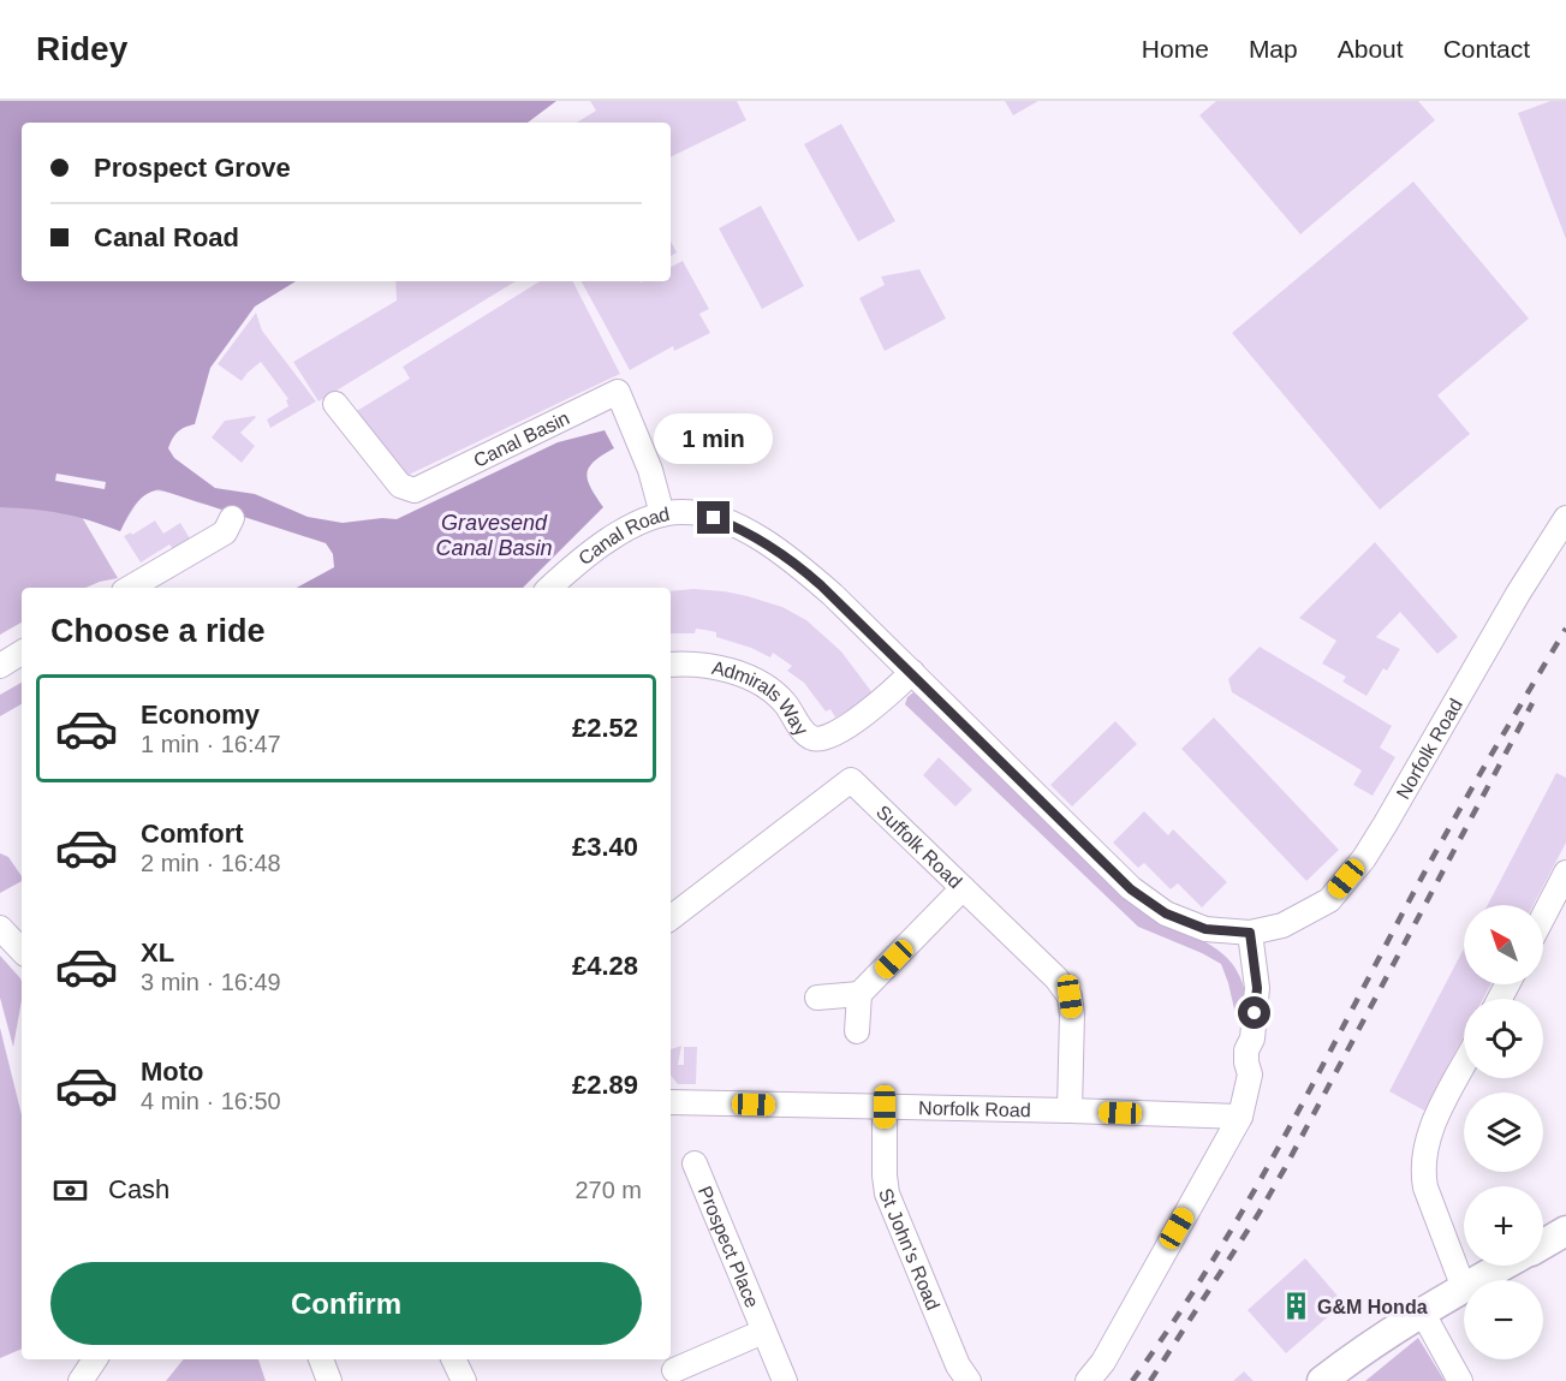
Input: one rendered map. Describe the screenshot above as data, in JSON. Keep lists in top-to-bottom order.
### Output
{
  "streets": {
    "street": [
      "Canal Basin",
      "Canal Road",
      "Admirals Way",
      "Norfolk Road",
      "Suffolk Road",
      "Prospect Place",
      "St John's Road"
    ]
  },
  "crossings": [
    ["Canal Basin", "Canal Road"],
    ["Canal Road", "Admirals Way"],
    ["Canal Road", "Norfolk Road"],
    ["Norfolk Road", "Suffolk Road"],
    ["Norfolk Road", "St John's Road"]
  ],
  "water": ["Gravesend Canal Basin"],
  "places": {
    "building": ["G&M Honda"]
  },
  "north": "top left",
  "page": {
    "header": "Ridey",
    "nav": [
      "Home",
      "Map",
      "About",
      "Contact"
    ],
    "banner": ["Prospect Grove", "Canal Road"],
    "bubble": "1 min",
    "heading": "Choose a ride",
    "list": [
      {
        "name": "Economy",
        "note": "1 min · 16:47",
        "value": "£2.52"
      },
      {
        "name": "Comfort",
        "note": "2 min · 16:48",
        "value": "£3.40"
      },
      {
        "name": "XL",
        "note": "3 min · 16:49",
        "value": "£4.28"
      },
      {
        "name": "Moto",
        "note": "4 min · 16:50",
        "value": "£2.89"
      }
    ],
    "map_buttons": ["+", "−"],
    "pay": ["Cash", "270 m"],
    "buttons": "Confirm"
  }
}
